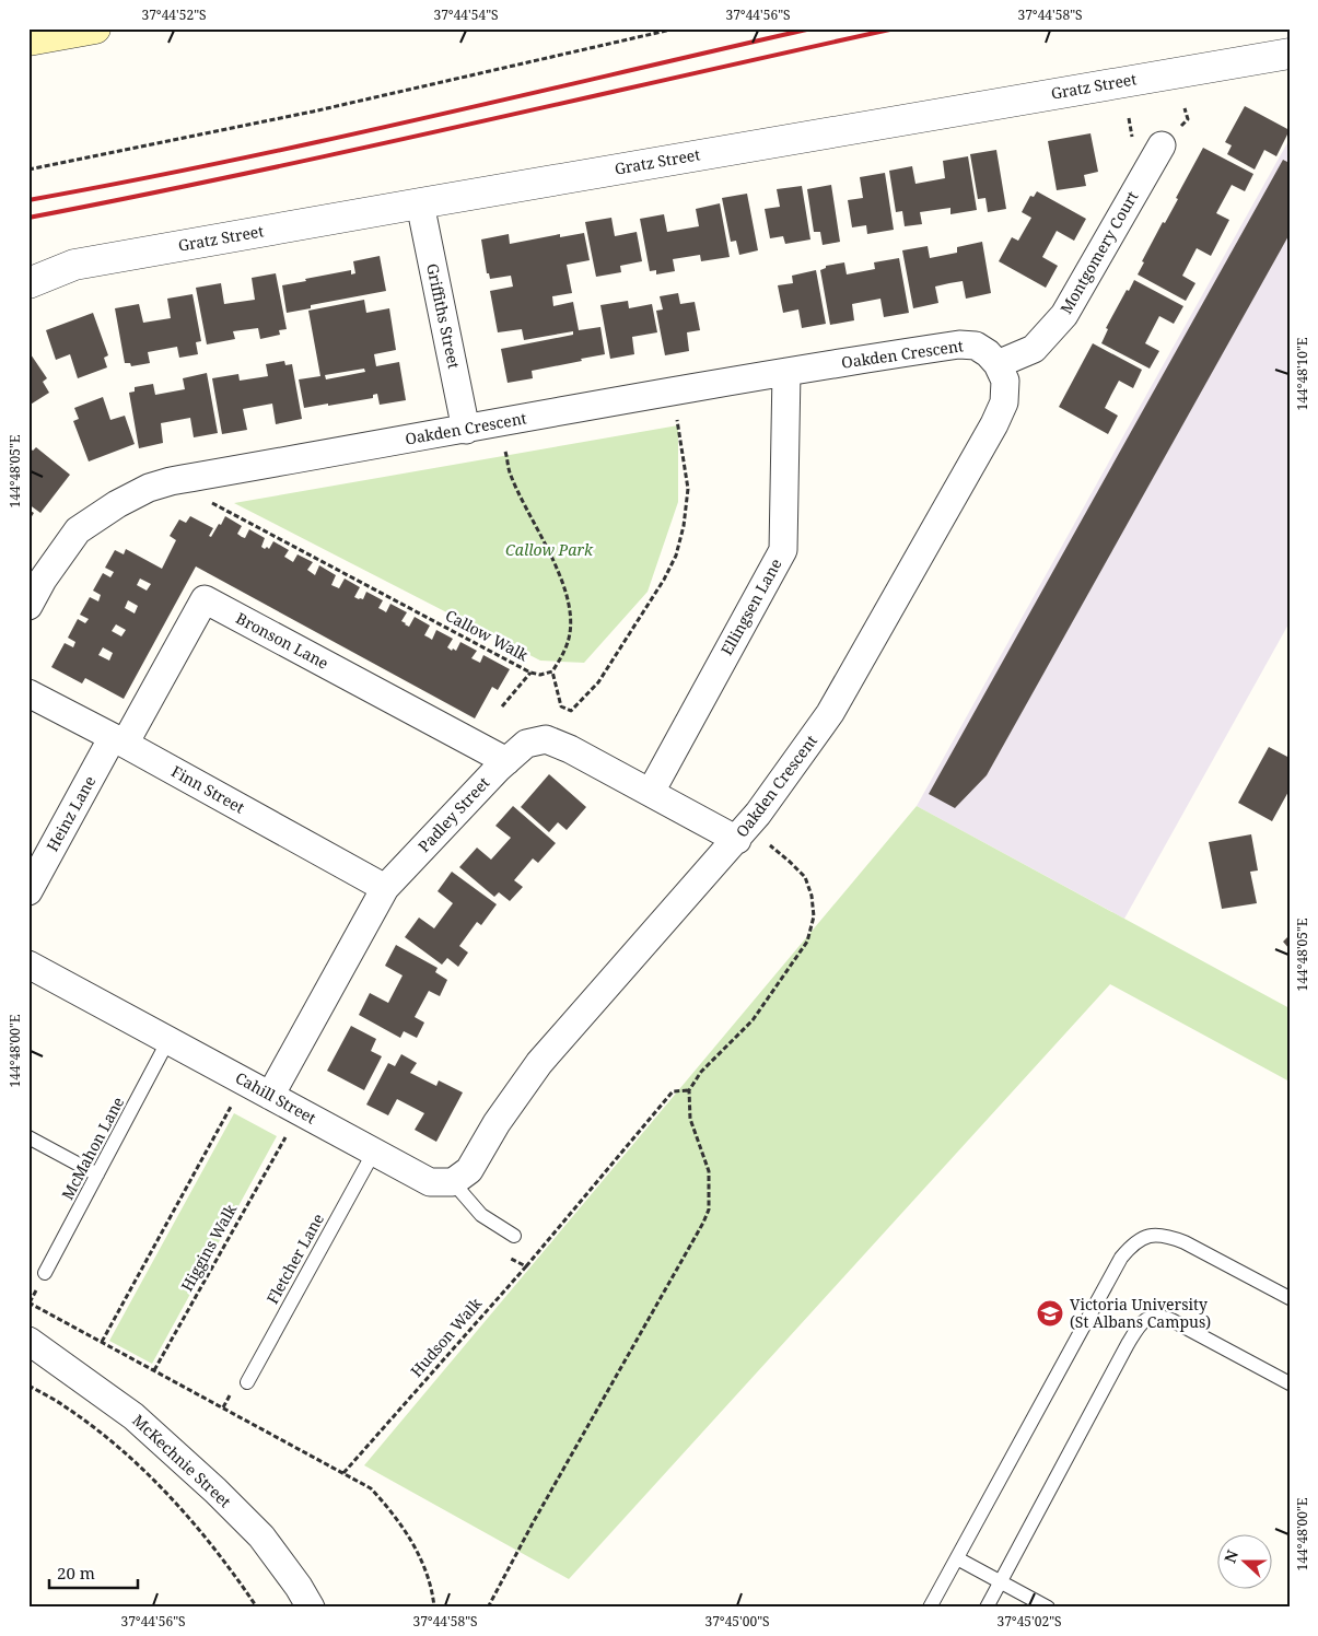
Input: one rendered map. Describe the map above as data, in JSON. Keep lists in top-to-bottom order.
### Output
{
  "streets": {
    "street": [
      "Gratz Street",
      "Montgomery Court",
      "Griffiths Street",
      "Oakden Crescent",
      "Ellingsen Lane",
      "Bronson Lane",
      "Finn Street",
      "Heinz Lane",
      "Padley Street",
      "Cahill Street",
      "McKechnie Street"
    ],
    "lane": ["McMahon Lane", "Fletcher Lane"],
    "path": ["Callow Walk", "Higgins Walk", "Hudson Walk"]
  },
  "crossings": [
    ["Gratz Street", "Griffiths Street"],
    ["Montgomery Court", "Oakden Crescent"],
    ["Griffiths Street", "Oakden Crescent"],
    ["Oakden Crescent", "Ellingsen Lane"],
    ["Oakden Crescent", "Callow Walk"],
    ["Oakden Crescent", "Padley Street"],
    ["Oakden Crescent", "Cahill Street"],
    ["Ellingsen Lane", "Padley Street"],
    ["Bronson Lane", "Finn Street"],
    ["Bronson Lane", "Heinz Lane"],
    ["Bronson Lane", "Padley Street"],
    ["Finn Street", "Heinz Lane"],
    ["Finn Street", "Padley Street"],
    ["Padley Street", "Cahill Street"],
    ["Cahill Street", "McMahon Lane"],
    ["Cahill Street", "Fletcher Lane"]
  ],
  "parks": ["Callow Park"],
  "places": {
    "school or university": ["Victoria University (St Albans Campus)"]
  },
  "scale_bar": "20 m",
  "north": "left",
  "coordinates": [
    "37°44'52\"S",
    "37°44'54\"S",
    "37°44'56\"S",
    "37°44'58\"S",
    "144°48'10\"E",
    "144°48'05\"E",
    "144°48'00\"E",
    "37°45'00\"S",
    "37°45'02\"S"
  ]
}
